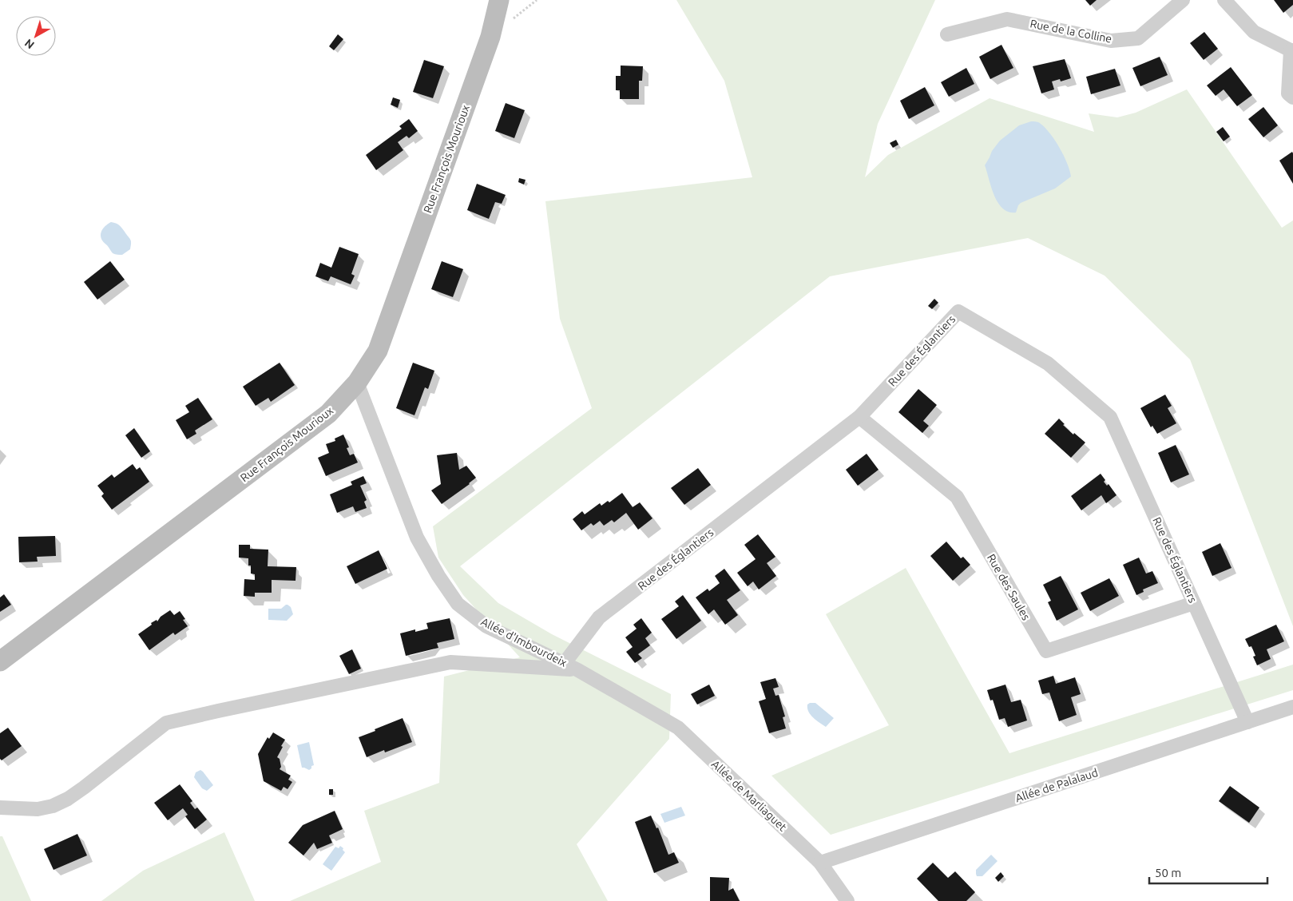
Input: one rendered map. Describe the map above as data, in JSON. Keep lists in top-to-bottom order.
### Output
{
  "streets": {
    "street": [
      "Rue de la Colline",
      "Rue François Mourioux",
      "Rue des Églantiers",
      "Rue des Saules",
      "Allée d'Imbourdeix",
      "Allée de Palalaud",
      "Allée de Marliaguet"
    ]
  },
  "crossings": [
    ["Rue François Mourioux", "Allée d'Imbourdeix"],
    ["Rue des Églantiers", "Rue des Saules"],
    ["Rue des Églantiers", "Allée d'Imbourdeix"],
    ["Rue des Églantiers", "Allée de Palalaud"],
    ["Allée d'Imbourdeix", "Allée de Marliaguet"],
    ["Allée de Palalaud", "Allée de Marliaguet"]
  ],
  "scale_bar": "50 m",
  "north": "bottom left"
}
